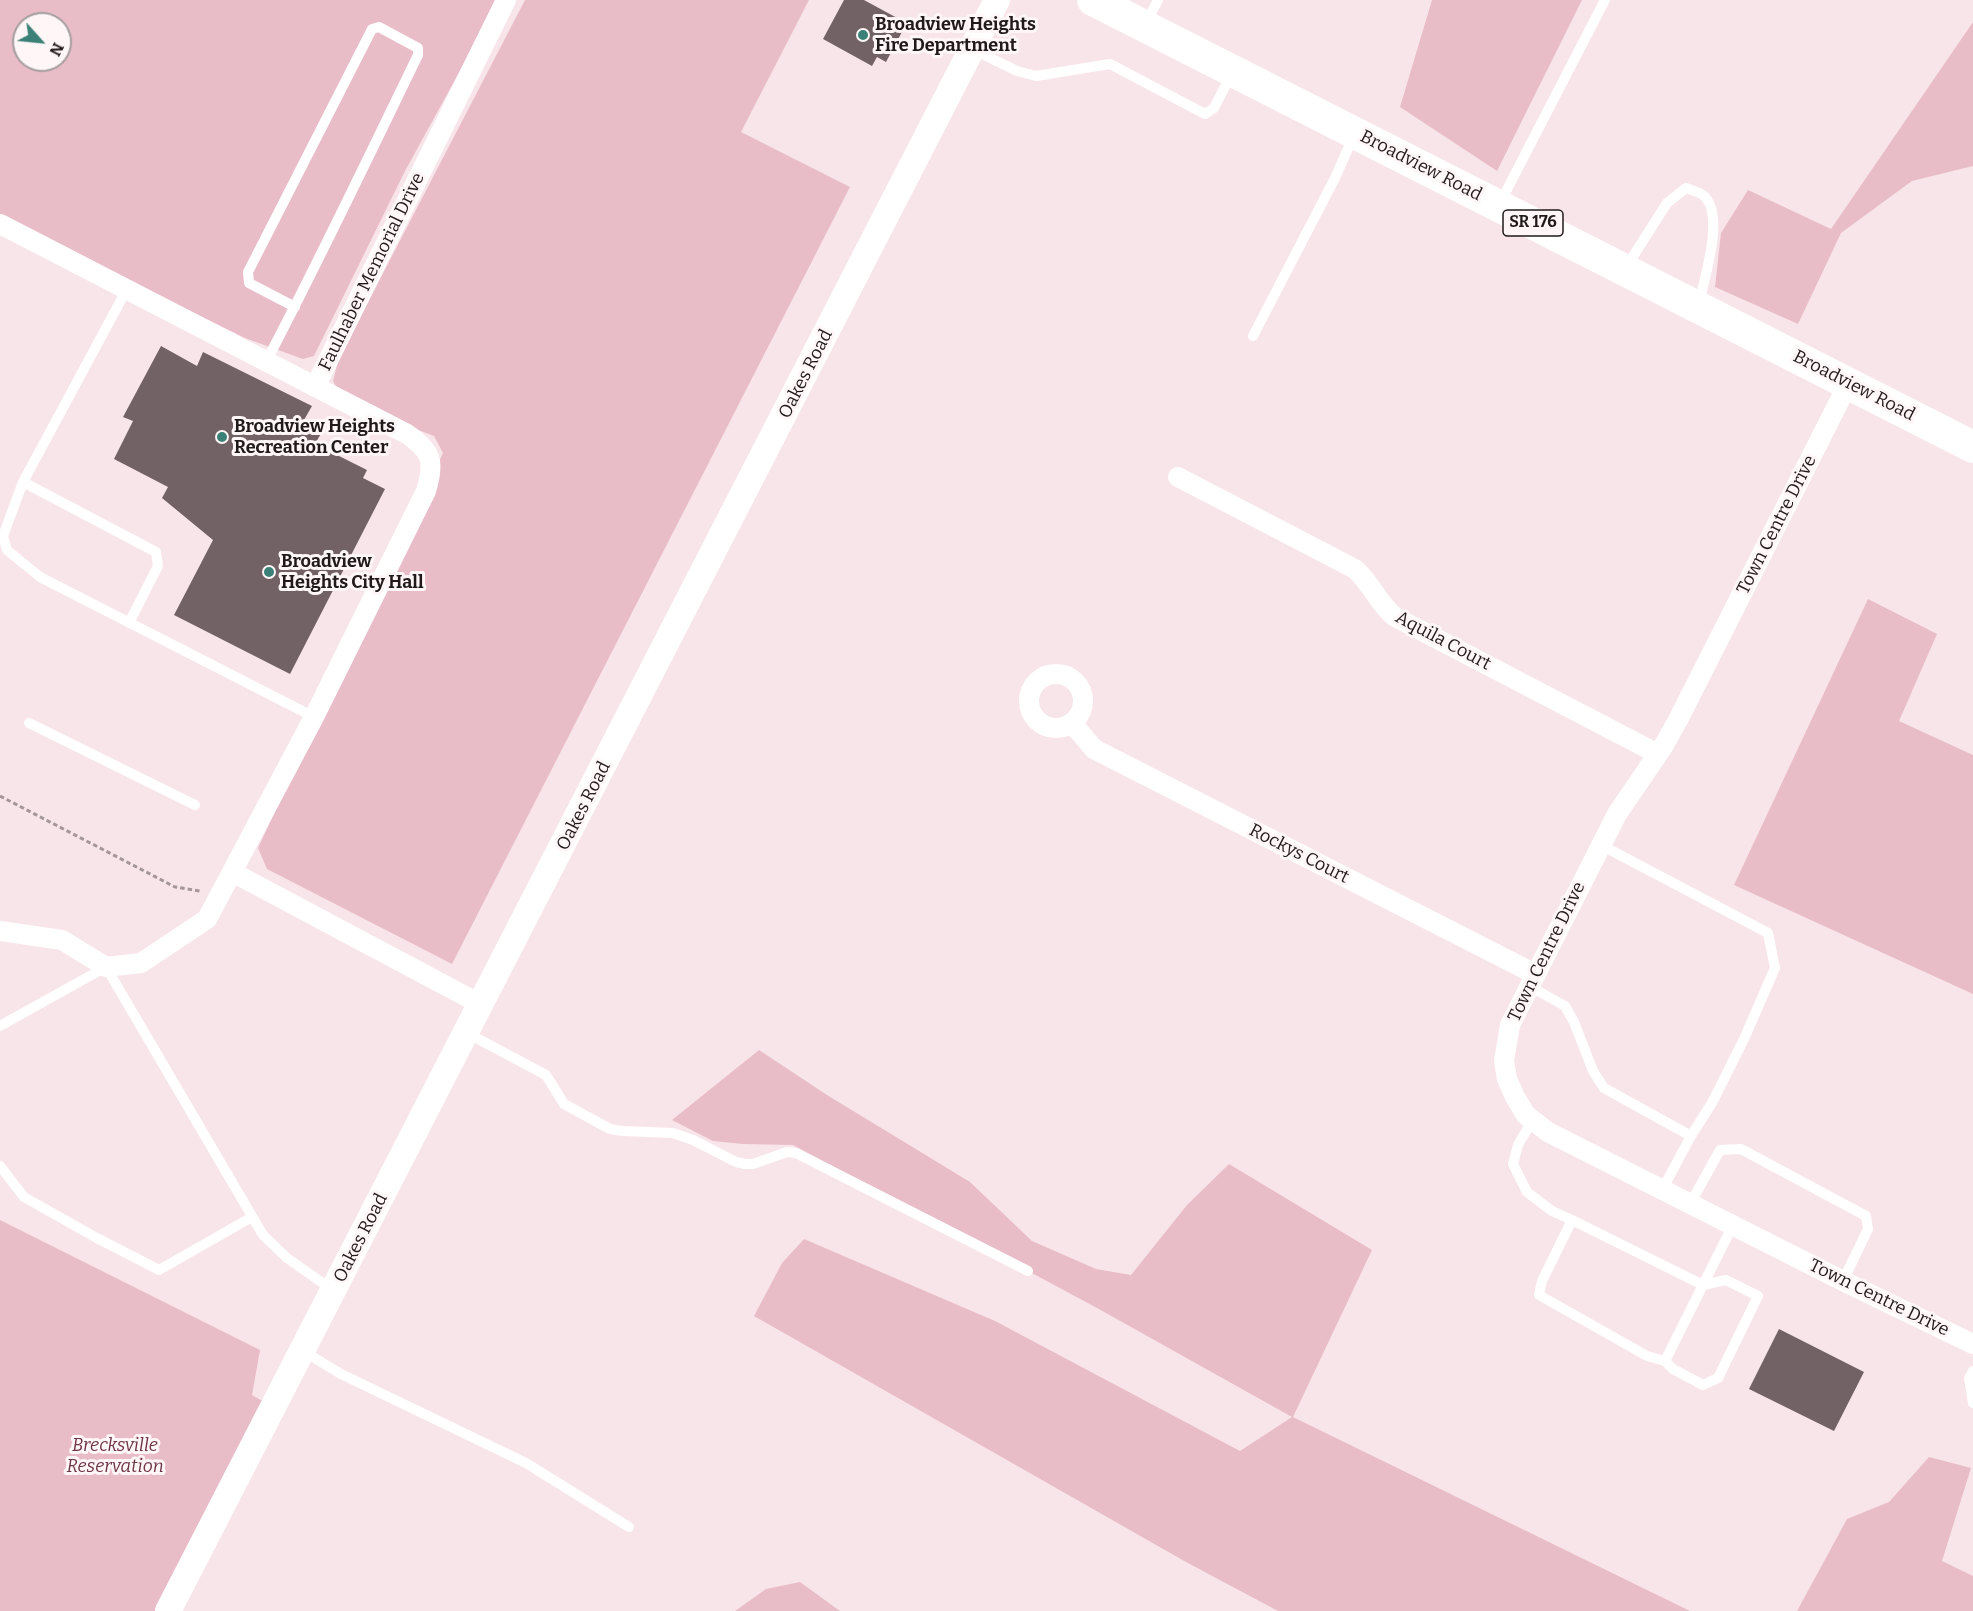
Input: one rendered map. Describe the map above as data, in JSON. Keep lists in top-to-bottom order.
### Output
{
  "streets": {
    "main road": ["Broadview Road", "SR 176"],
    "street": [
      "Faulhaber Memorial Drive",
      "Oakes Road",
      "Town Centre Drive",
      "Aquila Court",
      "Rockys Court"
    ]
  },
  "crossings": [
    ["Broadview Road", "Town Centre Drive"],
    ["Town Centre Drive", "Aquila Court"],
    ["Town Centre Drive", "Rockys Court"]
  ],
  "parks": ["Brecksville Reservation"],
  "places": ["Broadview Heights Fire Department", "Broadview Heights Recreation Center", "Broadview Heights City Hall"],
  "north": "bottom right"
}
